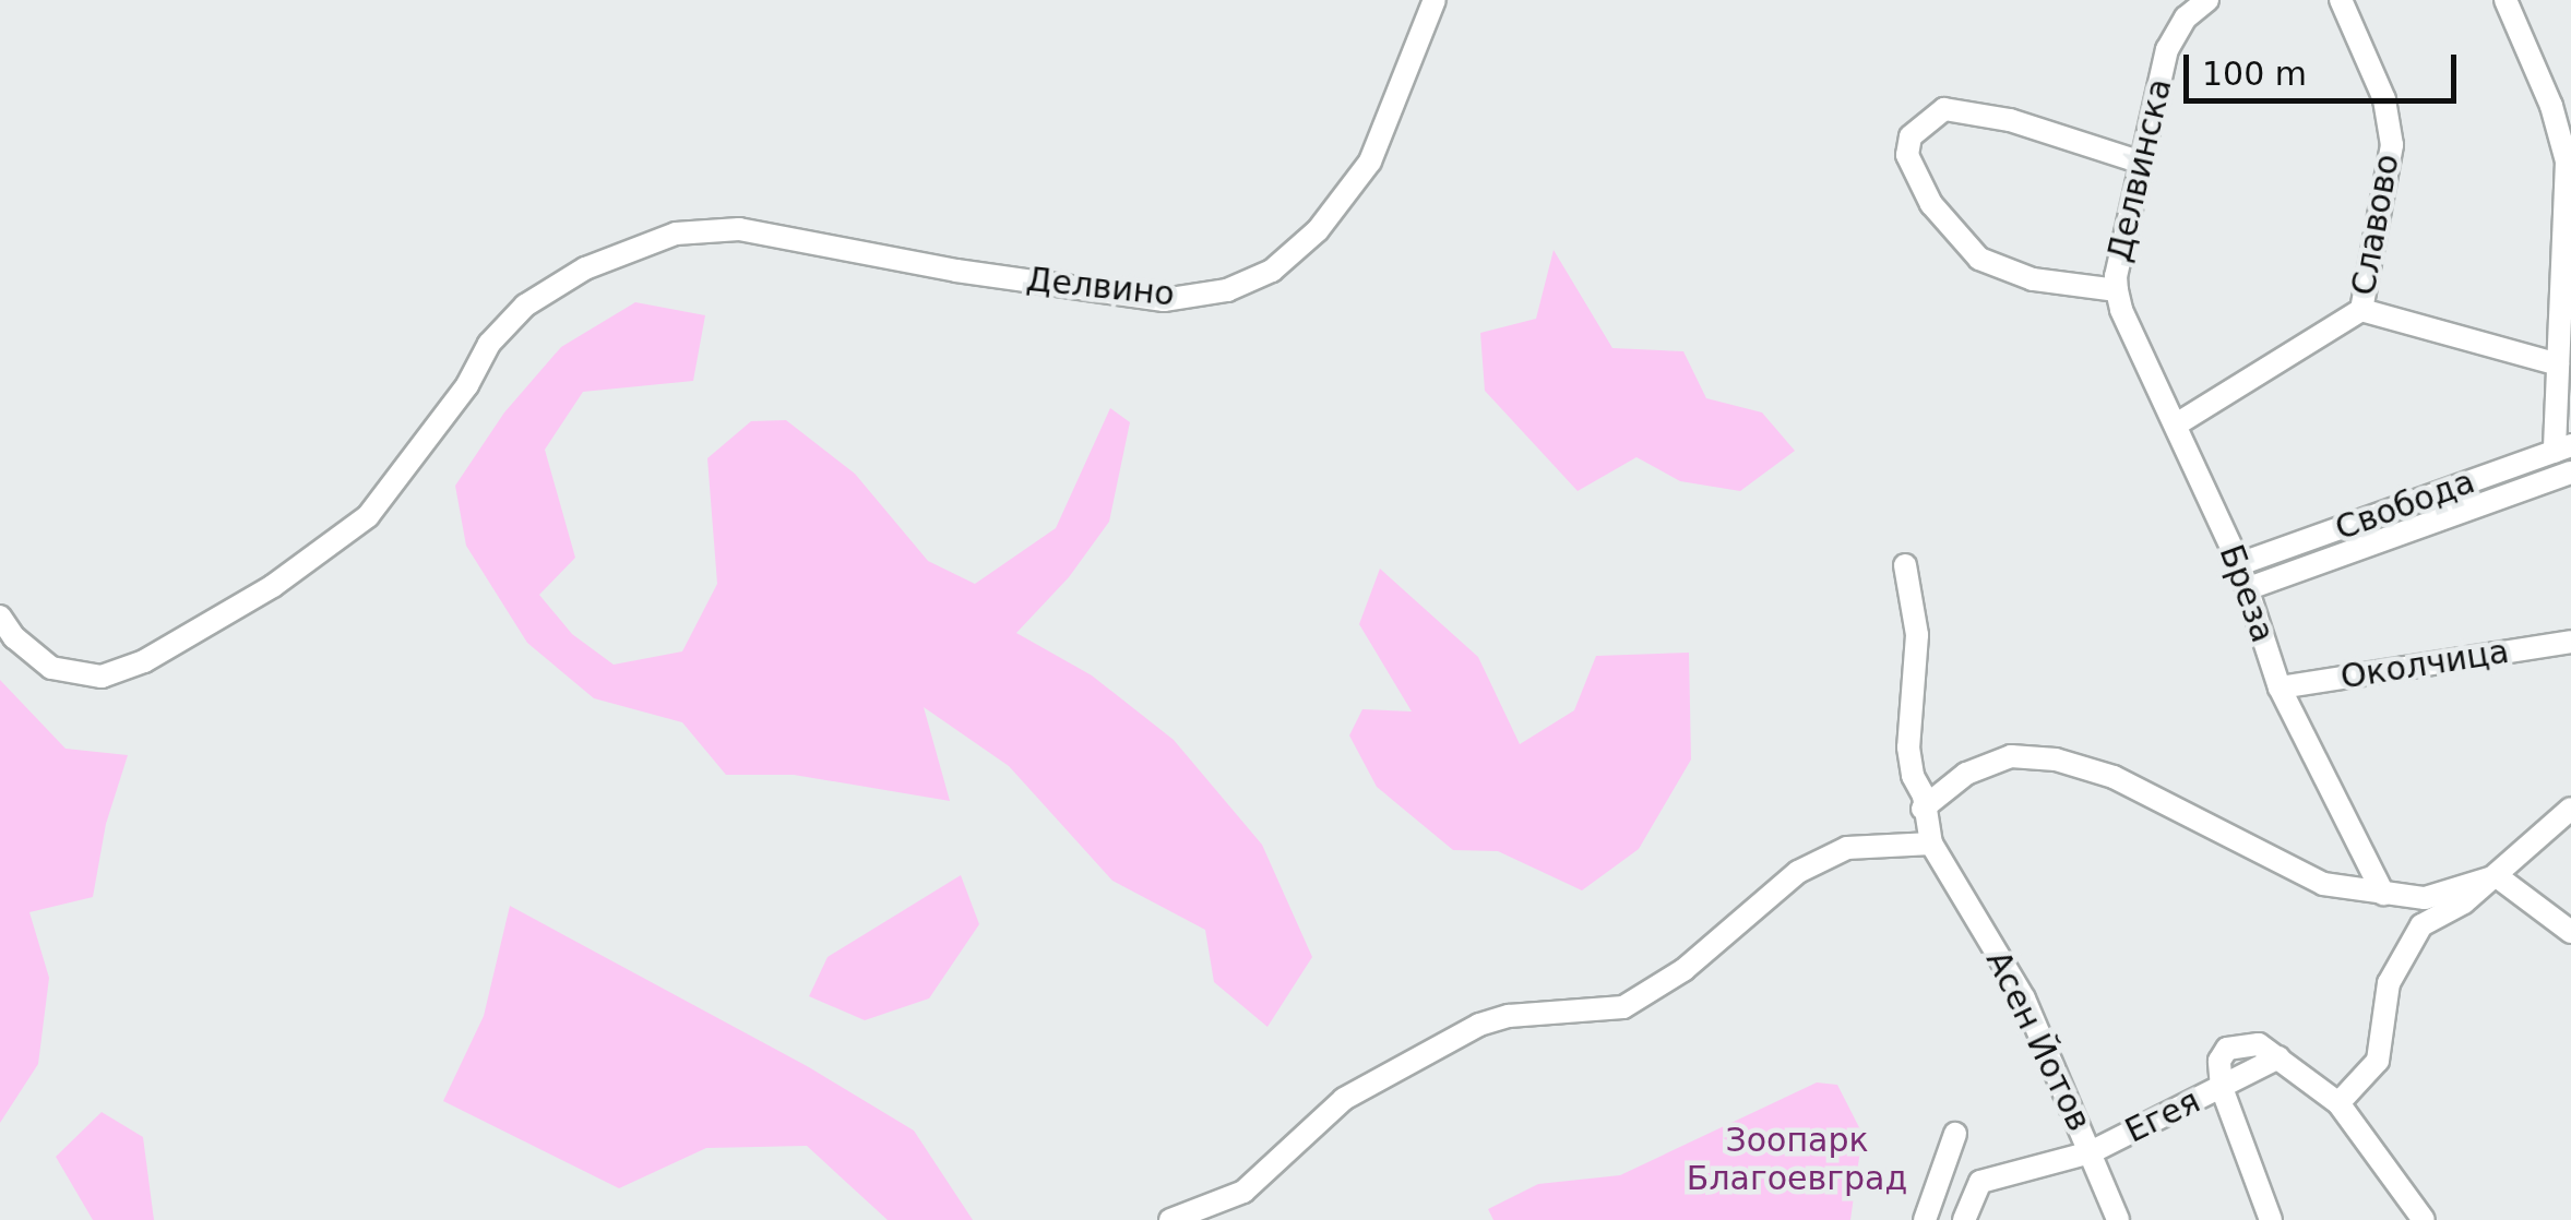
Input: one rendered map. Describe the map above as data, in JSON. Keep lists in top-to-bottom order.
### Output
{
  "streets": {
    "street": [
      "Делвинска",
      "Славово",
      "Делвино",
      "Свобода",
      "Бреза",
      "Околчица",
      "Асен Йотов",
      "Егея"
    ]
  },
  "crossings": [
    ["Делвинска", "Бреза"],
    ["Славово", "Бреза"],
    ["Свобода", "Бреза"],
    ["Бреза", "Околчица"],
    ["Асен Йотов", "Егея"]
  ],
  "parks": ["Зоопарк Благоевград"],
  "scale_bar": "100 m"
}
